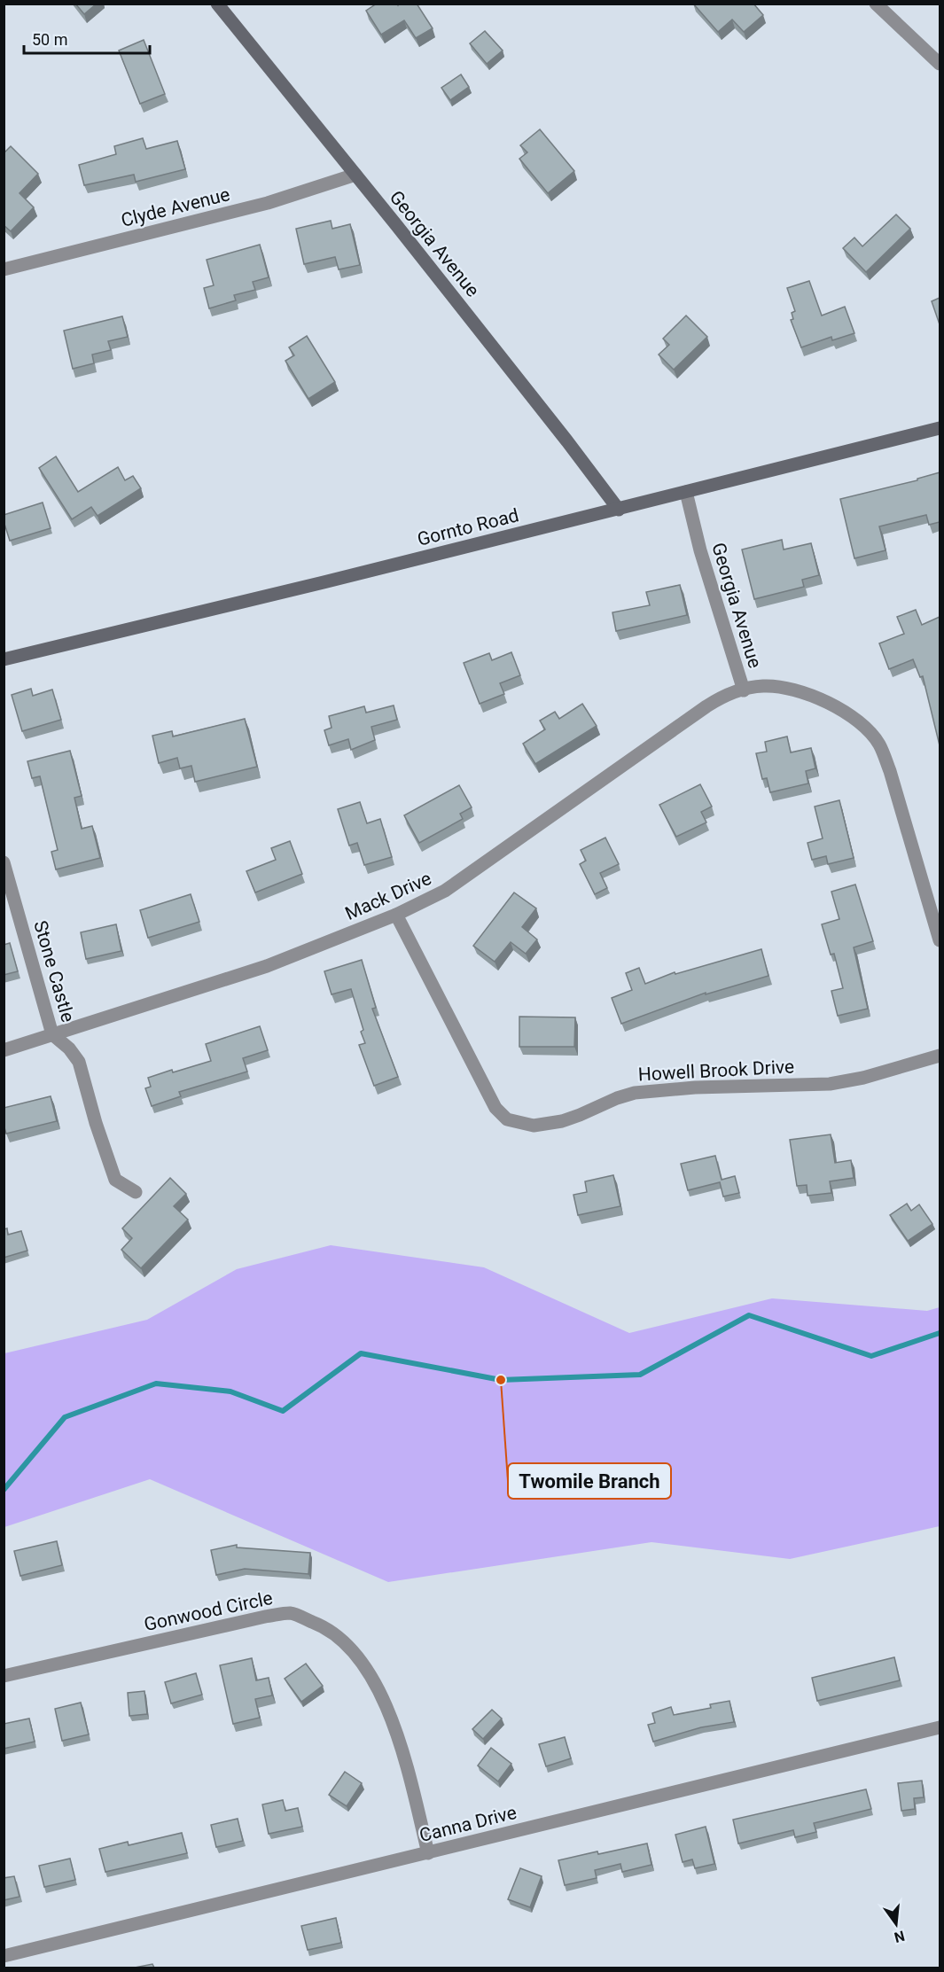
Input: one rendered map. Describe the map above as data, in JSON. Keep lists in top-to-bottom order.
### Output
{
  "streets": {
    "main road": ["Georgia Avenue", "Gornto Road"],
    "street": [
      "Clyde Avenue",
      "Mack Drive",
      "Stone Castle",
      "Howell Brook Drive",
      "Gonwood Circle",
      "Canna Drive"
    ]
  },
  "crossings": [
    ["Clyde Avenue", "Georgia Avenue"],
    ["Georgia Avenue", "Gornto Road"],
    ["Georgia Avenue", "Mack Drive"],
    ["Mack Drive", "Stone Castle"],
    ["Mack Drive", "Howell Brook Drive"],
    ["Gonwood Circle", "Canna Drive"]
  ],
  "places": ["Twomile Branch"],
  "scale_bar": "50 m",
  "north": "bottom"
}
